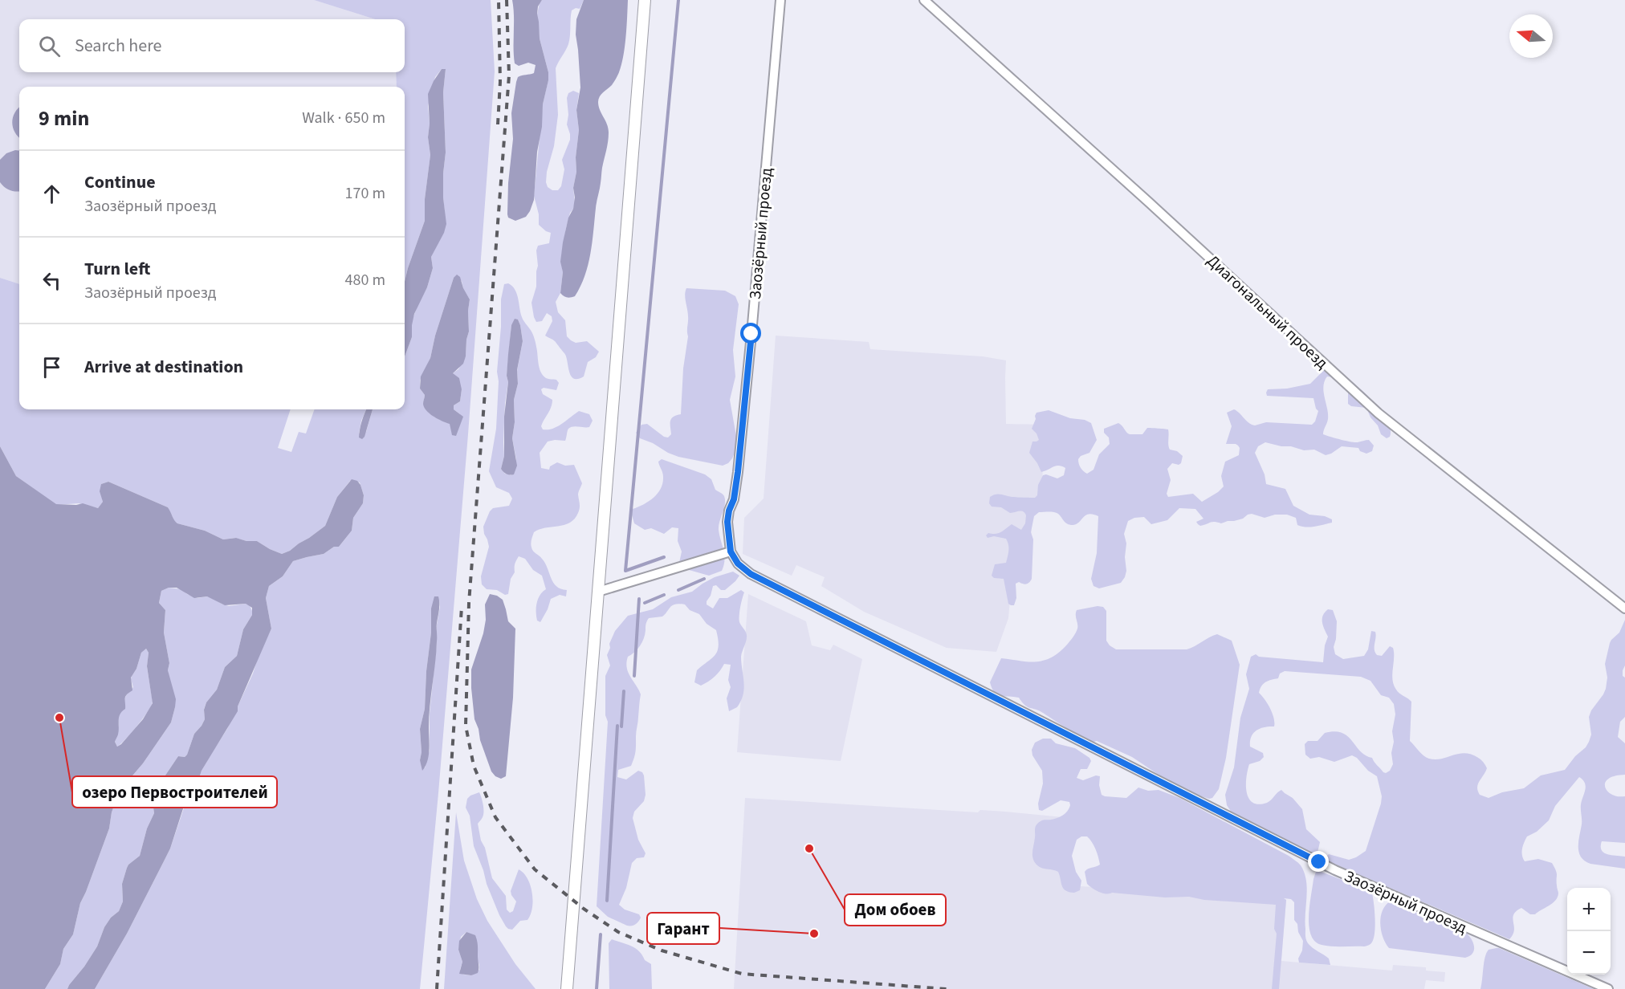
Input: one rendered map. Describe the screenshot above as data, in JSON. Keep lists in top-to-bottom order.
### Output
{
  "streets": {
    "street": ["Заозёрный проезд", "Диагональный проезд"]
  },
  "places": ["озеро Первостроителей", "Дом обоев", "Гарант"],
  "north": "left",
  "page": {
    "search": "Search here",
    "heading": ["9 min", "Walk · 650 m"],
    "list": [
      ["Continue", "Заозёрный проезд", "170 m"],
      ["Turn left", "Заозёрный проезд", "480 m"],
      "Arrive at destination"
    ],
    "map_buttons": ["+", "−"]
  }
}
